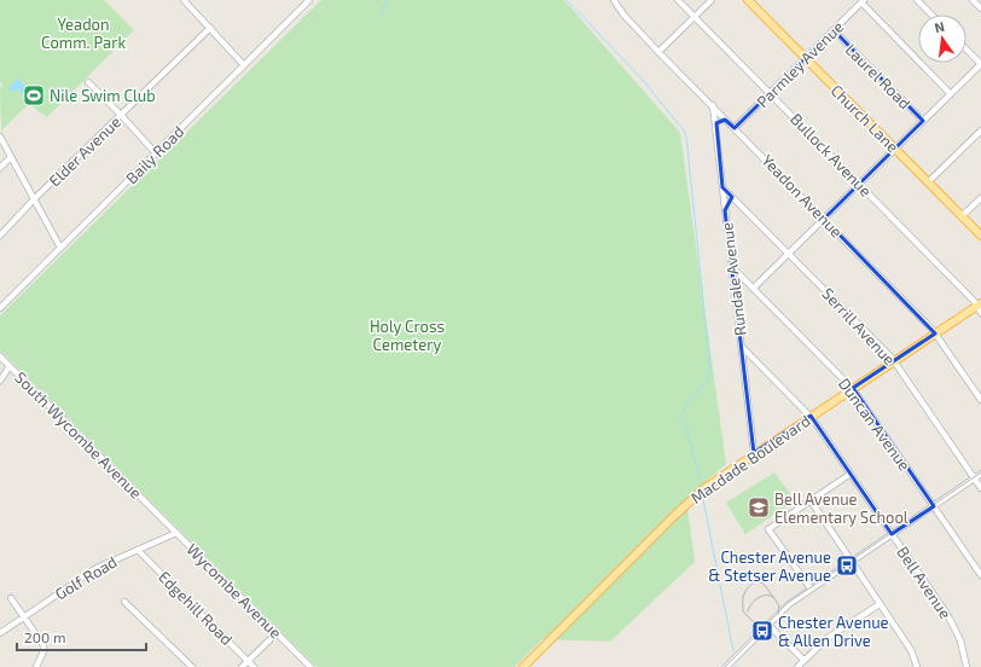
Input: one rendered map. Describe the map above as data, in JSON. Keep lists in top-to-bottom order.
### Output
{
  "streets": {
    "main road": ["Church Lane", "Macdade Boulevard"],
    "street": [
      "Parmley Avenue",
      "Laurel Road",
      "Elder Avenue",
      "Baily Road",
      "Bullock Avenue",
      "Yeadon Avenue",
      "Rundale Avenue",
      "Serrill Avenue",
      "Duncan Avenue",
      "South Wycombe Avenue",
      "Golf Road",
      "Bell Avenue",
      "Wycombe Avenue",
      "Edgehill Road"
    ]
  },
  "crossings": [
    ["Parmley Avenue", "Laurel Road"],
    ["Parmley Avenue", "Church Lane"],
    ["Parmley Avenue", "Bullock Avenue"],
    ["Parmley Avenue", "Yeadon Avenue"],
    ["Bullock Avenue", "Macdade Boulevard"],
    ["Yeadon Avenue", "Rundale Avenue"],
    ["Yeadon Avenue", "Macdade Boulevard"],
    ["Rundale Avenue", "Serrill Avenue"],
    ["Rundale Avenue", "Duncan Avenue"],
    ["Rundale Avenue", "Macdade Boulevard"],
    ["Rundale Avenue", "Bell Avenue"],
    ["Serrill Avenue", "Macdade Boulevard"],
    ["Duncan Avenue", "Macdade Boulevard"],
    ["South Wycombe Avenue", "Wycombe Avenue"],
    ["Macdade Boulevard", "Bell Avenue"],
    ["Golf Road", "Wycombe Avenue"],
    ["Golf Road", "Edgehill Road"]
  ],
  "parks": ["Yeadon Comm. Park", "Holy Cross Cemetery"],
  "places": {
    "sports": ["Nile Swim Club"],
    "school or university": ["Bell Avenue Elementary School"],
    "bus stop": ["Chester Avenue & Stetser Avenue", "Chester Avenue & Allen Drive"]
  },
  "scale_bar": "200 m",
  "north": "top"
}
